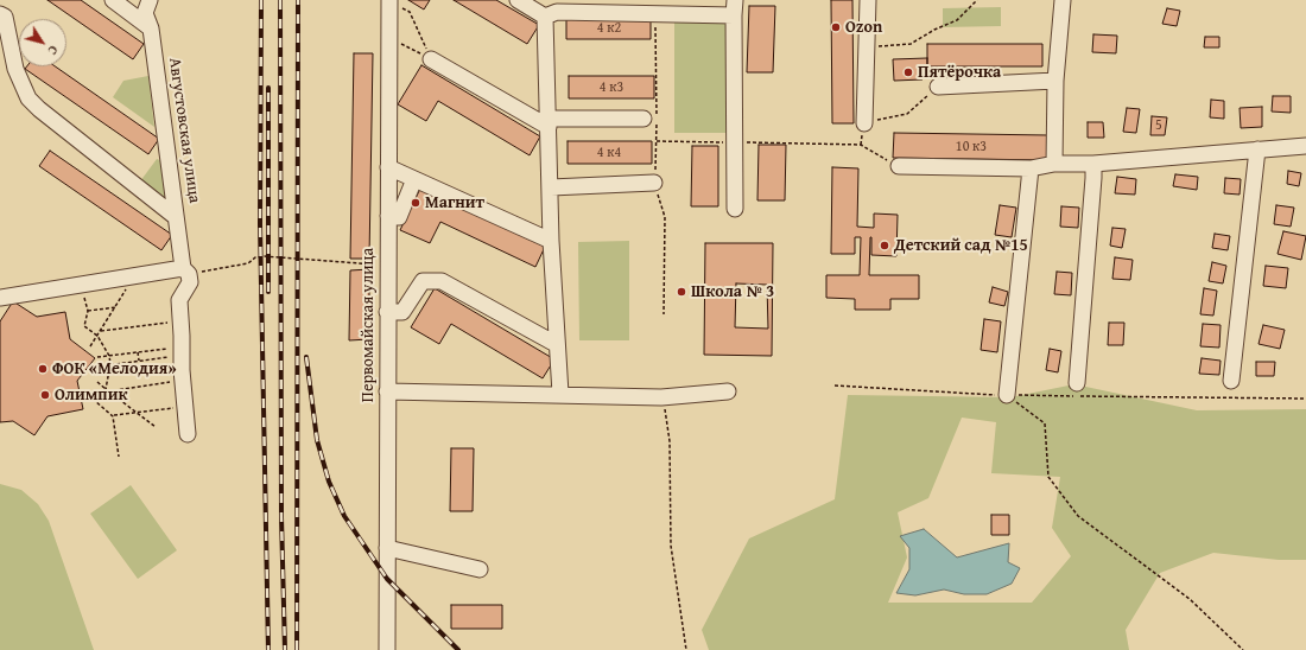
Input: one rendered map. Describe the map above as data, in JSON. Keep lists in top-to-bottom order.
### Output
{
  "streets": {
    "street": ["Августовская улица", "Первомайская улица"]
  },
  "places": [
    "Ozon",
    "Пятёрочка",
    "Магнит",
    "Детский сад №15",
    "Школа № 3",
    "ФОК «Мелодия»",
    "Олимпик"
  ],
  "house_numbers": [
    "4 к2",
    "4 к3",
    "5",
    "10 к3",
    "4 к4"
  ],
  "north": "bottom right"
}
